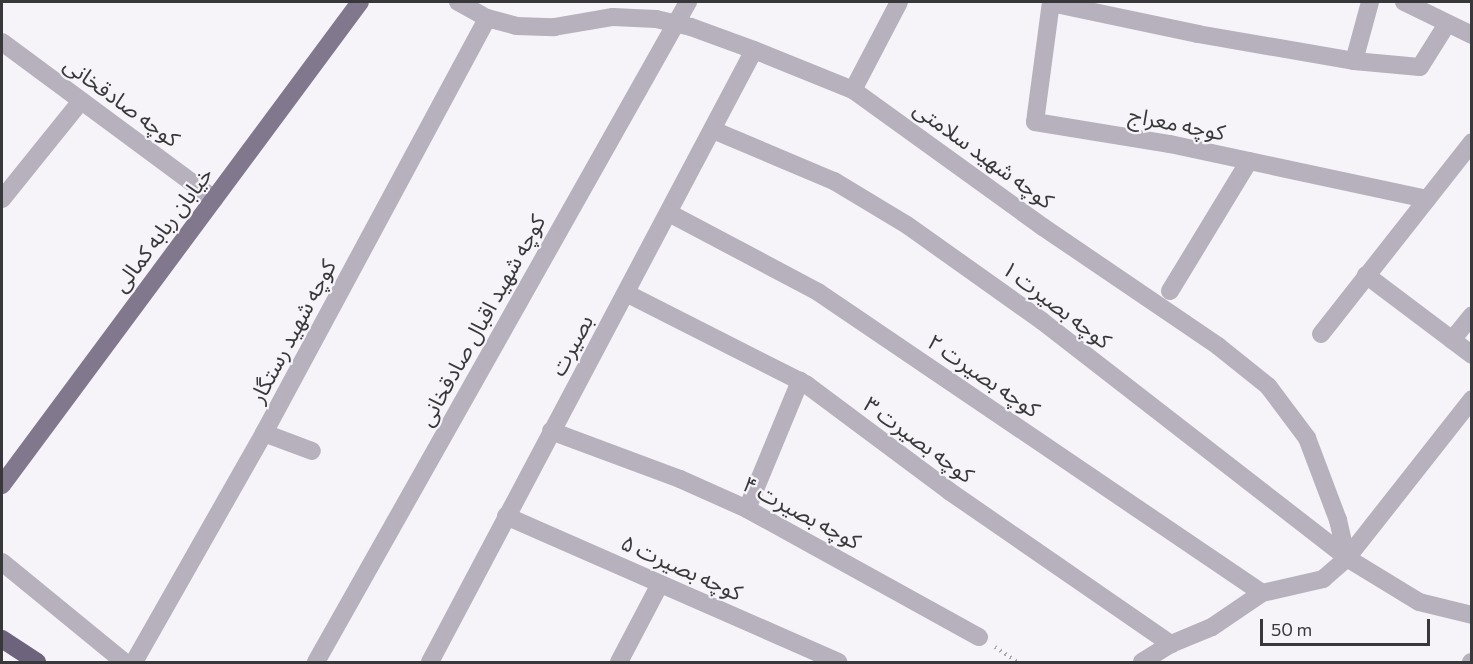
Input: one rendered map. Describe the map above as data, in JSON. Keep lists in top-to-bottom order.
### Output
{
  "streets": {
    "main road": ["خیابان ربابه کمالی"],
    "street": [
      "کوچه صادقخانی",
      "کوچه معراج",
      "کوچه شهید سلامتی",
      "کوچه بصیرت ۱",
      "کوچه شهید اقبال صادقخانی",
      "کوچه شهید رستگار",
      "بصیرت",
      "کوچه بصیرت ۲",
      "کوچه بصیرت ۳",
      "کوچه بصیرت ۴",
      "کوچه بصیرت ۵"
    ]
  },
  "crossings": [
    ["کوچه صادقخانی", "خیابان ربابه کمالی"],
    ["کوچه شهید سلامتی", "کوچه بصیرت ۱"],
    ["کوچه شهید سلامتی", "کوچه شهید اقبال صادقخانی"],
    ["کوچه شهید سلامتی", "کوچه شهید رستگار"],
    ["کوچه شهید سلامتی", "بصیرت"],
    ["کوچه بصیرت ۱", "بصیرت"],
    ["بصیرت", "کوچه بصیرت ۲"],
    ["بصیرت", "کوچه بصیرت ۳"],
    ["بصیرت", "کوچه بصیرت ۴"],
    ["بصیرت", "کوچه بصیرت ۵"]
  ],
  "scale_bar": "50 m"
}
